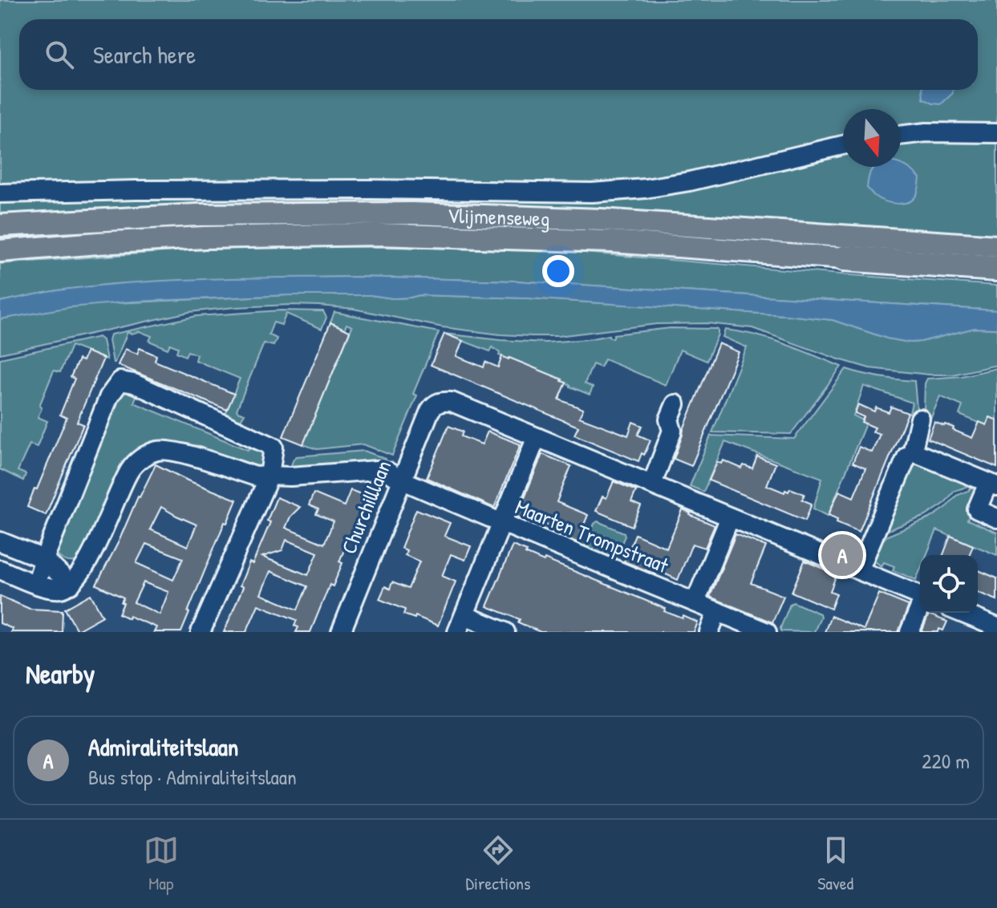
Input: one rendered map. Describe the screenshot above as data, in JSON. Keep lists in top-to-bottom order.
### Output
{
  "streets": {
    "main road": ["Vlijmenseweg"],
    "street": ["Churchilllaan", "Maarten Trompstraat"]
  },
  "crossings": [
    ["Churchilllaan", "Maarten Trompstraat"]
  ],
  "north": "bottom",
  "page": {
    "search": "Search here",
    "pins": "A",
    "heading": "Nearby",
    "list": [
      {
        "mark": "A",
        "name": "Admiraliteitslaan",
        "note": "Bus stop · Admiraliteitslaan",
        "value": "220 m"
      }
    ],
    "nav": ["Map", "Directions", "Saved"]
  }
}
